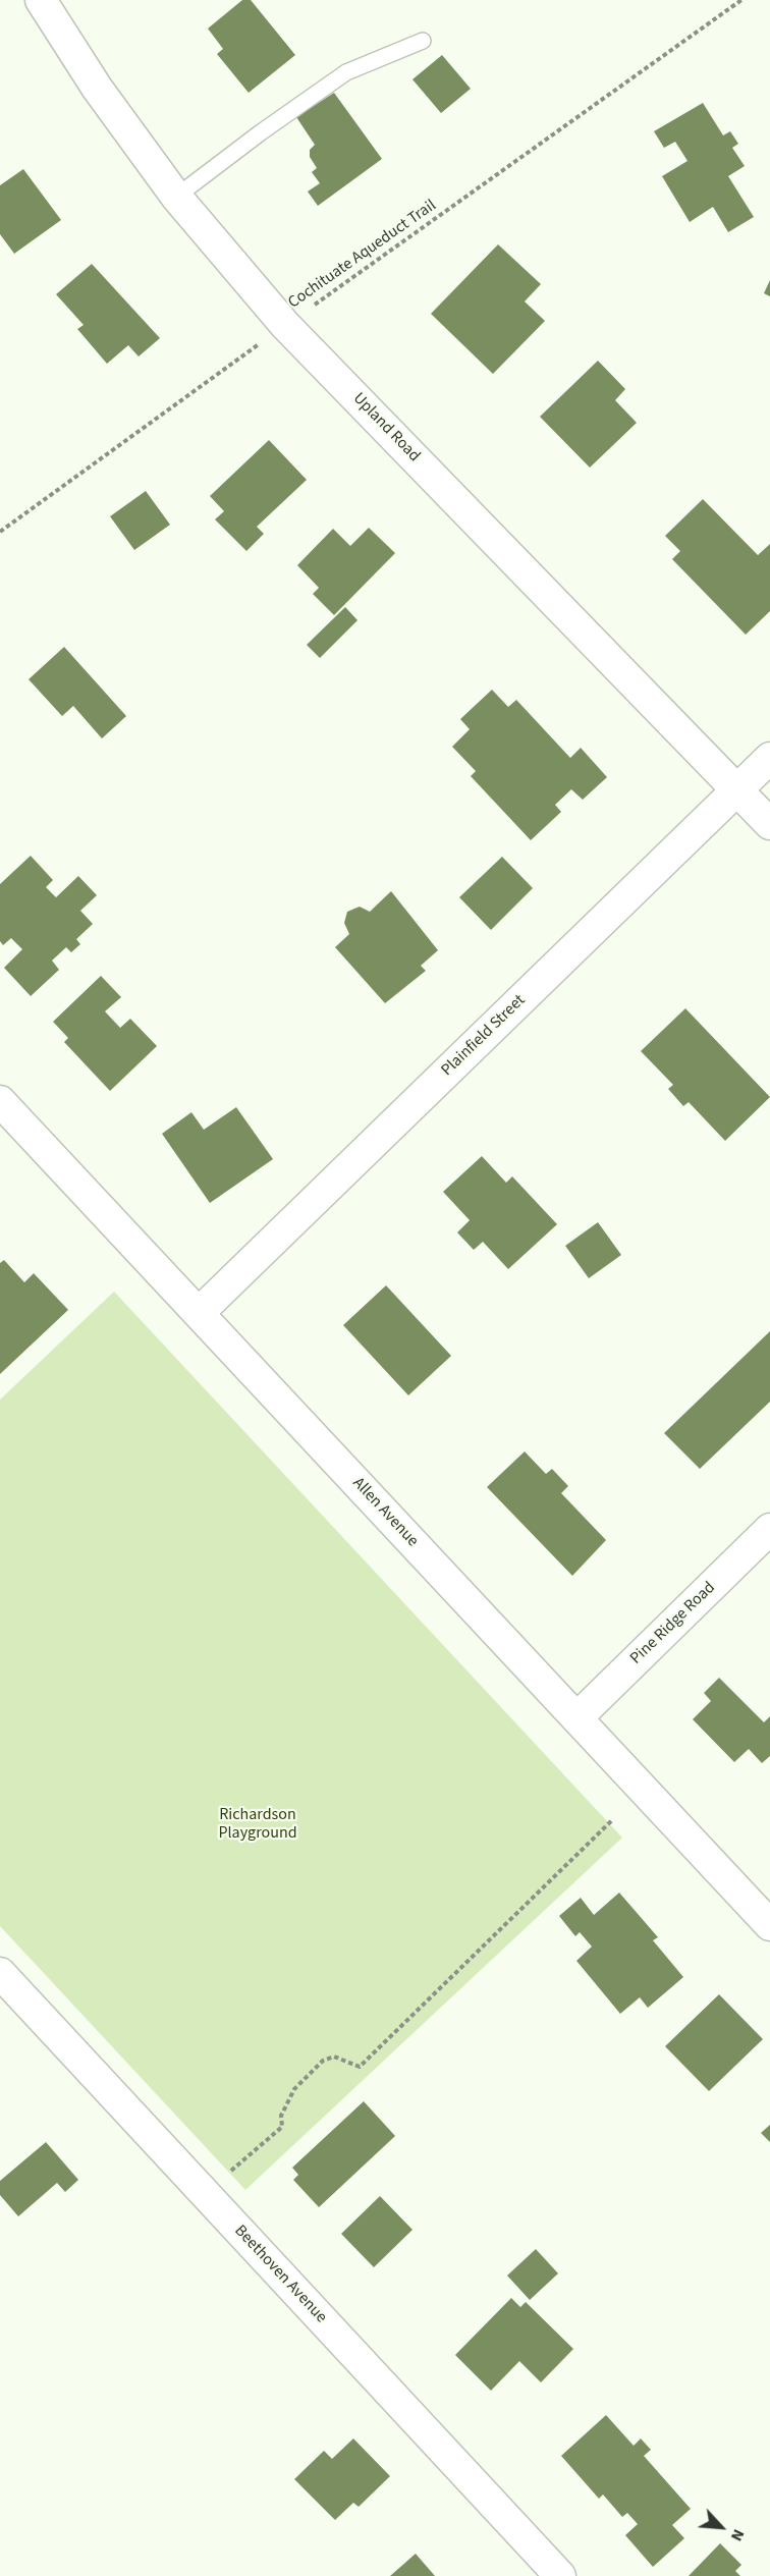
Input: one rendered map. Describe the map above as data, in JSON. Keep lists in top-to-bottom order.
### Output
{
  "streets": {
    "street": [
      "Upland Road",
      "Plainfield Street",
      "Allen Avenue",
      "Pine Ridge Road",
      "Beethoven Avenue"
    ],
    "path": ["Cochituate Aqueduct Trail"]
  },
  "crossings": [
    ["Cochituate Aqueduct Trail", "Upland Road"],
    ["Upland Road", "Plainfield Street"],
    ["Plainfield Street", "Allen Avenue"],
    ["Allen Avenue", "Pine Ridge Road"]
  ],
  "parks": ["Richardson Playground"],
  "north": "bottom right"
}
